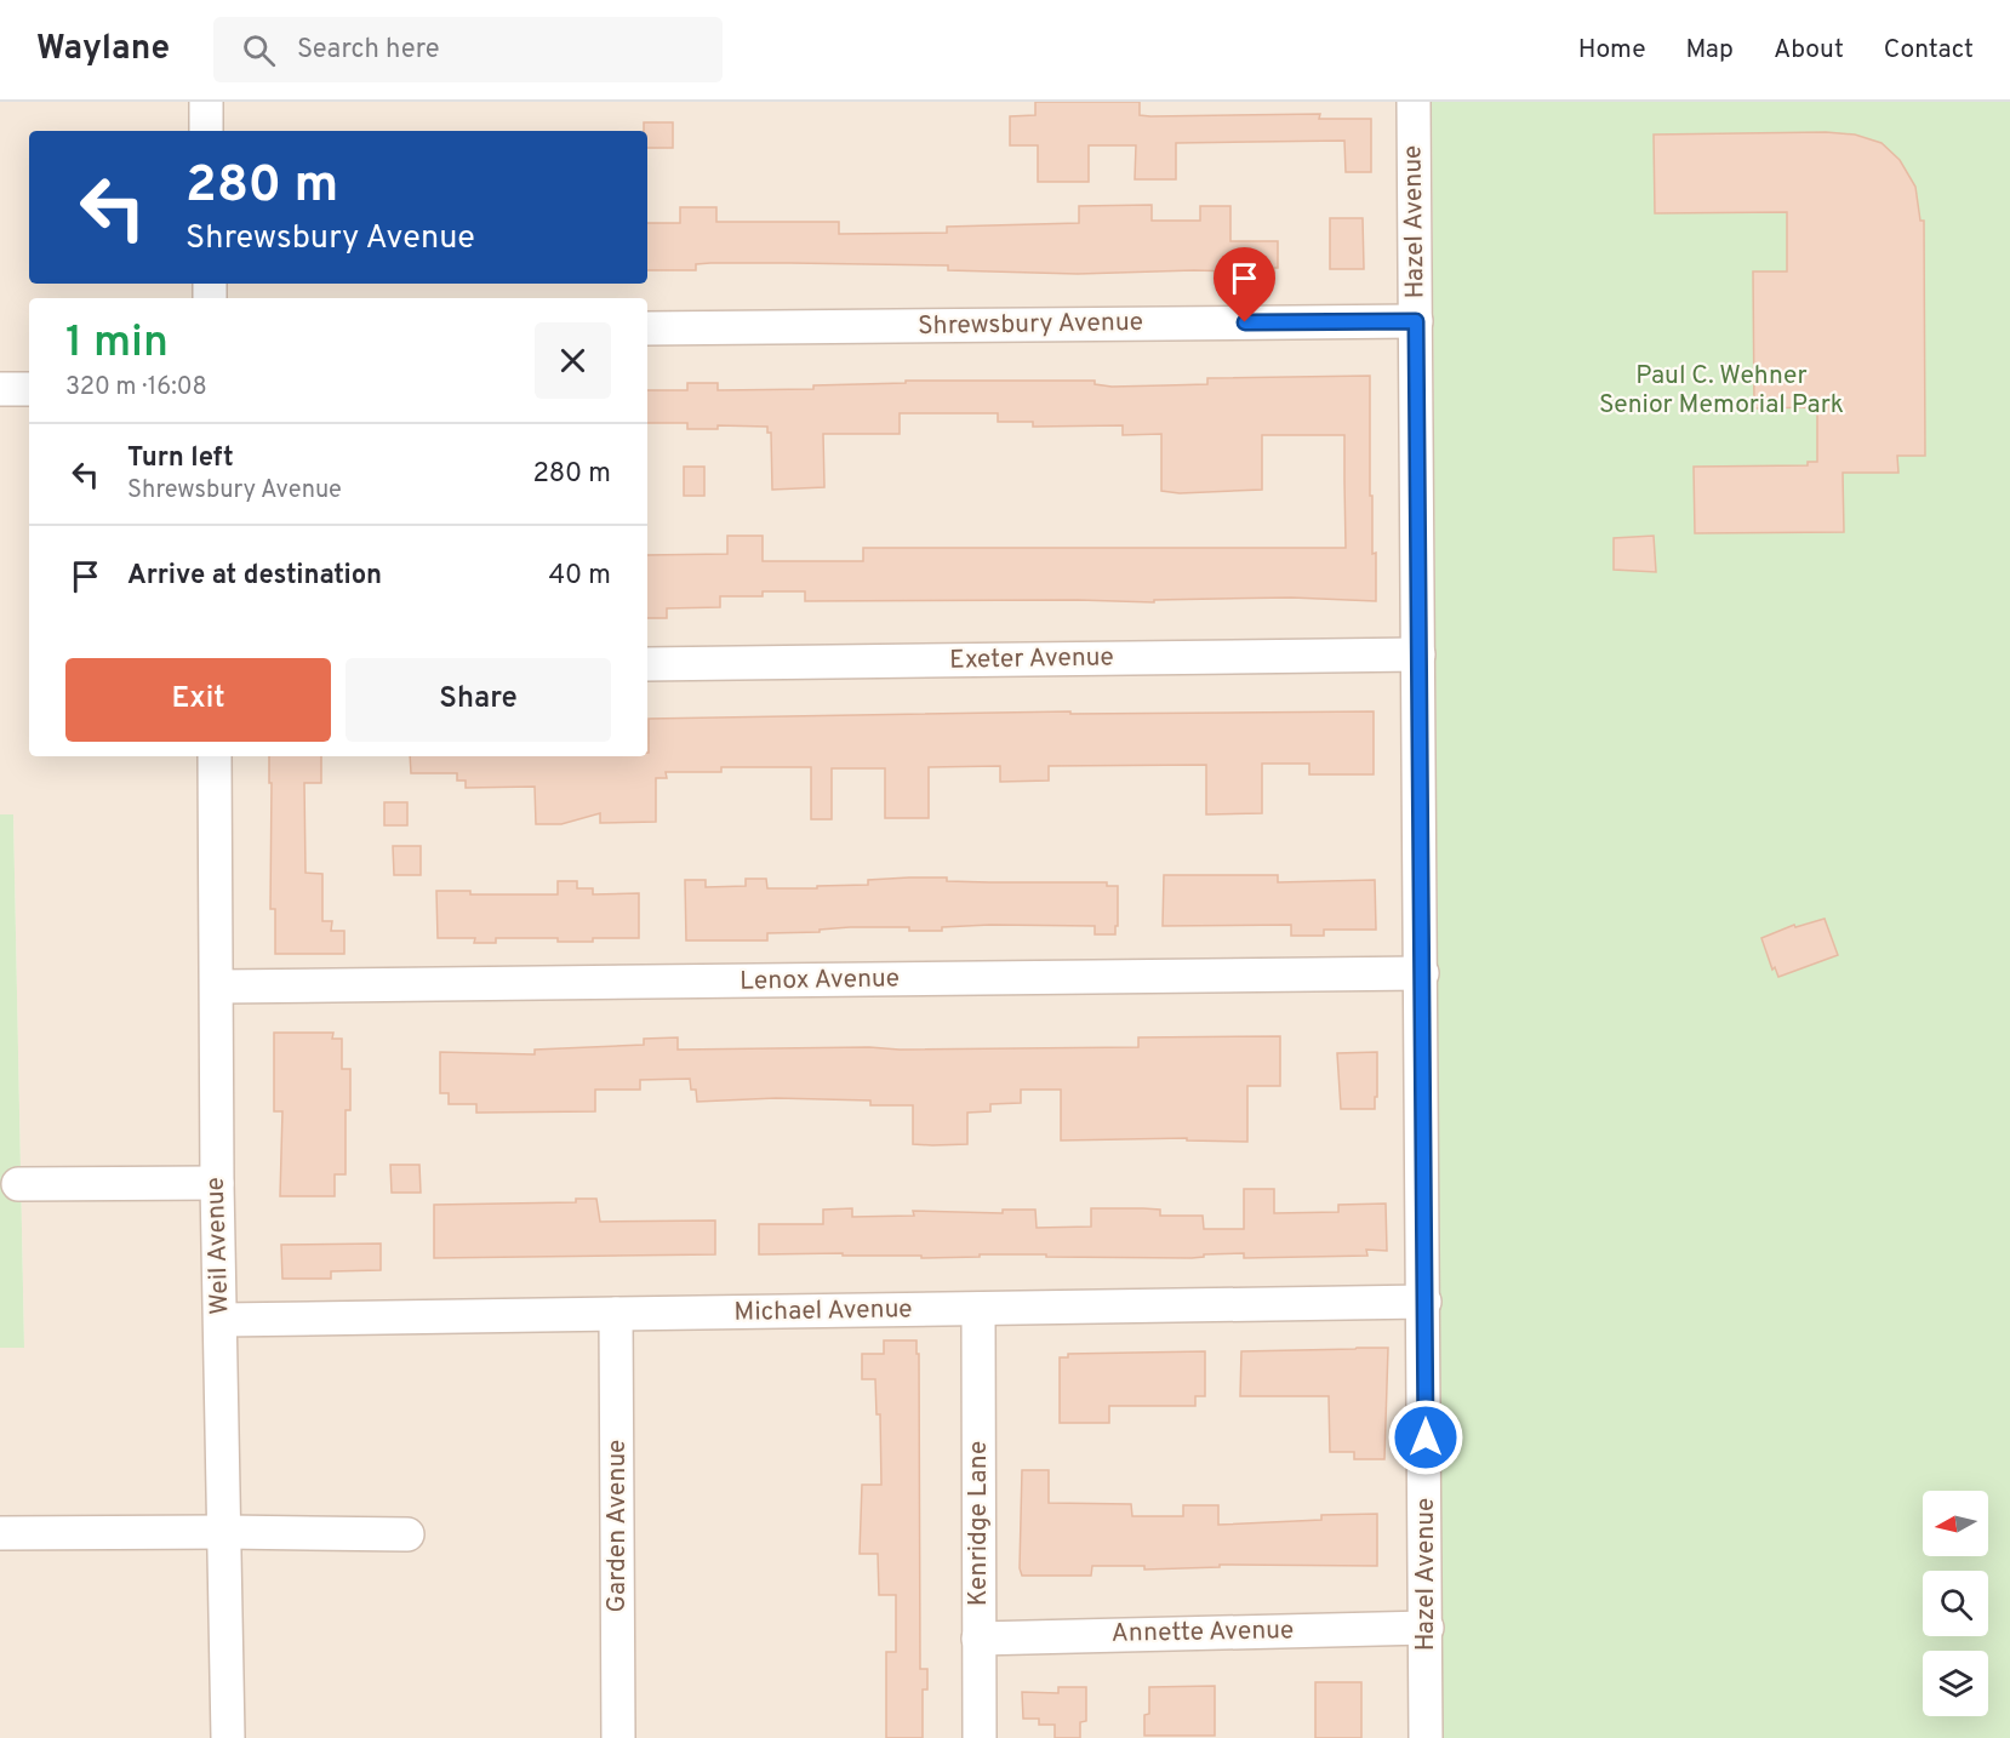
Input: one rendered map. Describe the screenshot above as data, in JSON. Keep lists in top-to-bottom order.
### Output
{
  "streets": {
    "street": [
      "Hazel Avenue",
      "Shrewsbury Avenue",
      "Exeter Avenue",
      "Lenox Avenue",
      "Weil Avenue",
      "Michael Avenue",
      "Kenridge Lane",
      "Garden Avenue",
      "Annette Avenue"
    ]
  },
  "crossings": [
    ["Hazel Avenue", "Shrewsbury Avenue"],
    ["Hazel Avenue", "Exeter Avenue"],
    ["Hazel Avenue", "Lenox Avenue"],
    ["Hazel Avenue", "Michael Avenue"],
    ["Hazel Avenue", "Annette Avenue"],
    ["Lenox Avenue", "Weil Avenue"],
    ["Weil Avenue", "Michael Avenue"],
    ["Michael Avenue", "Kenridge Lane"],
    ["Michael Avenue", "Garden Avenue"],
    ["Kenridge Lane", "Annette Avenue"]
  ],
  "parks": ["Paul C. Wehner Senior Memorial Park"],
  "north": "left",
  "page": {
    "header": "Waylane",
    "search": "Search here",
    "nav": [
      "Home",
      "Map",
      "About",
      "Contact"
    ],
    "turn": ["280 m", "Shrewsbury Avenue"],
    "heading": ["1 min", "320 m · 16:08"],
    "list": [
      {
        "name": "Turn left",
        "note": "Shrewsbury Avenue",
        "value": "280 m"
      },
      {
        "name": "Arrive at destination",
        "value": "40 m"
      }
    ],
    "buttons": ["Exit", "Share"]
  }
}
